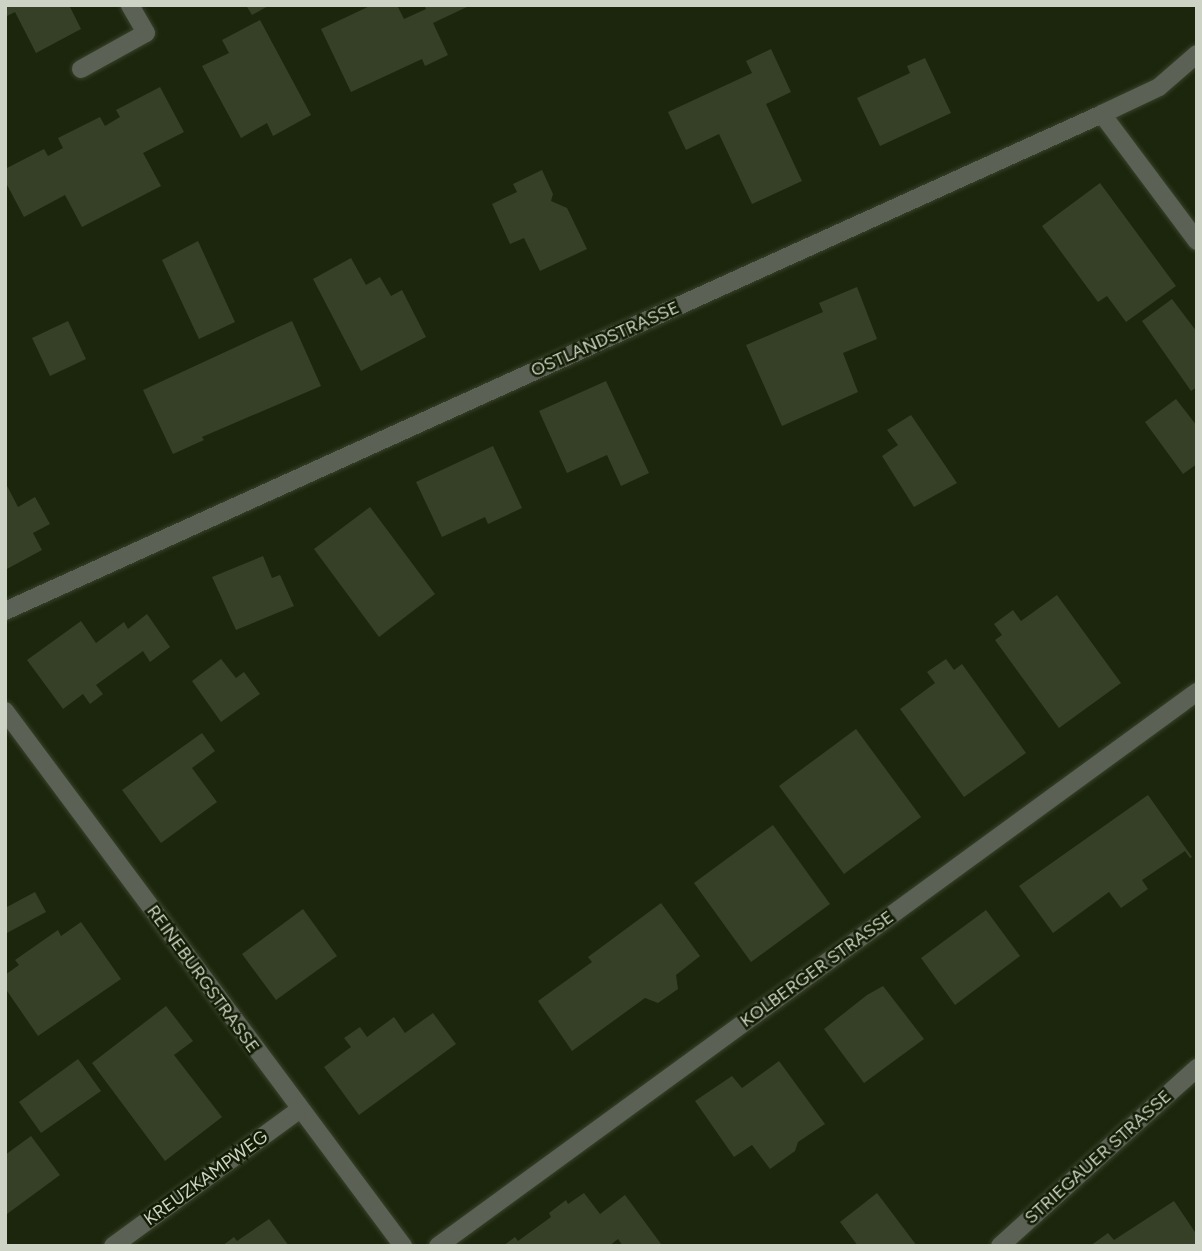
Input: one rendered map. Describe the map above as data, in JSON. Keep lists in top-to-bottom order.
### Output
{
  "streets": {
    "street": [
      "OSTLANDSTRASSE",
      "KOLBERGER STRASSE",
      "REINEBURGSTRASSE",
      "STRIEGAUER STRASSE",
      "KREUZKAMPWEG"
    ]
  },
  "crossings": [
    ["REINEBURGSTRASSE", "KREUZKAMPWEG"]
  ]
}
